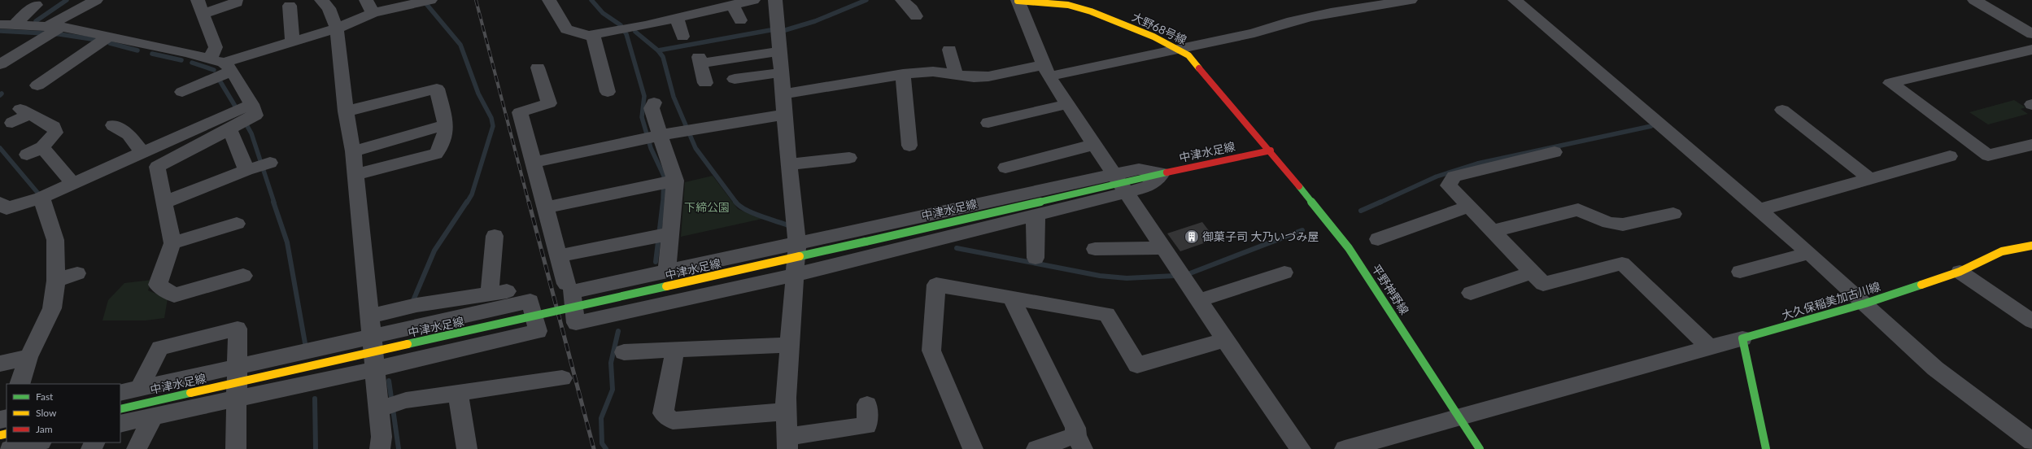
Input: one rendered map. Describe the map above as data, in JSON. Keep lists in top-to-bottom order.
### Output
{
  "streets": {
    "street": [
      "大野68号線",
      "中津水足線",
      "平野神野線",
      "大久保稲美加古川線"
    ]
  },
  "crossings": [
    ["大野68号線", "中津水足線"],
    ["大野68号線", "平野神野線"],
    ["中津水足線", "平野神野線"]
  ],
  "parks": ["下締公園"],
  "places": {
    "building": ["御菓子司 大乃いづみ屋"]
  },
  "legend": ["Fast", "Slow", "Jam"]
}
